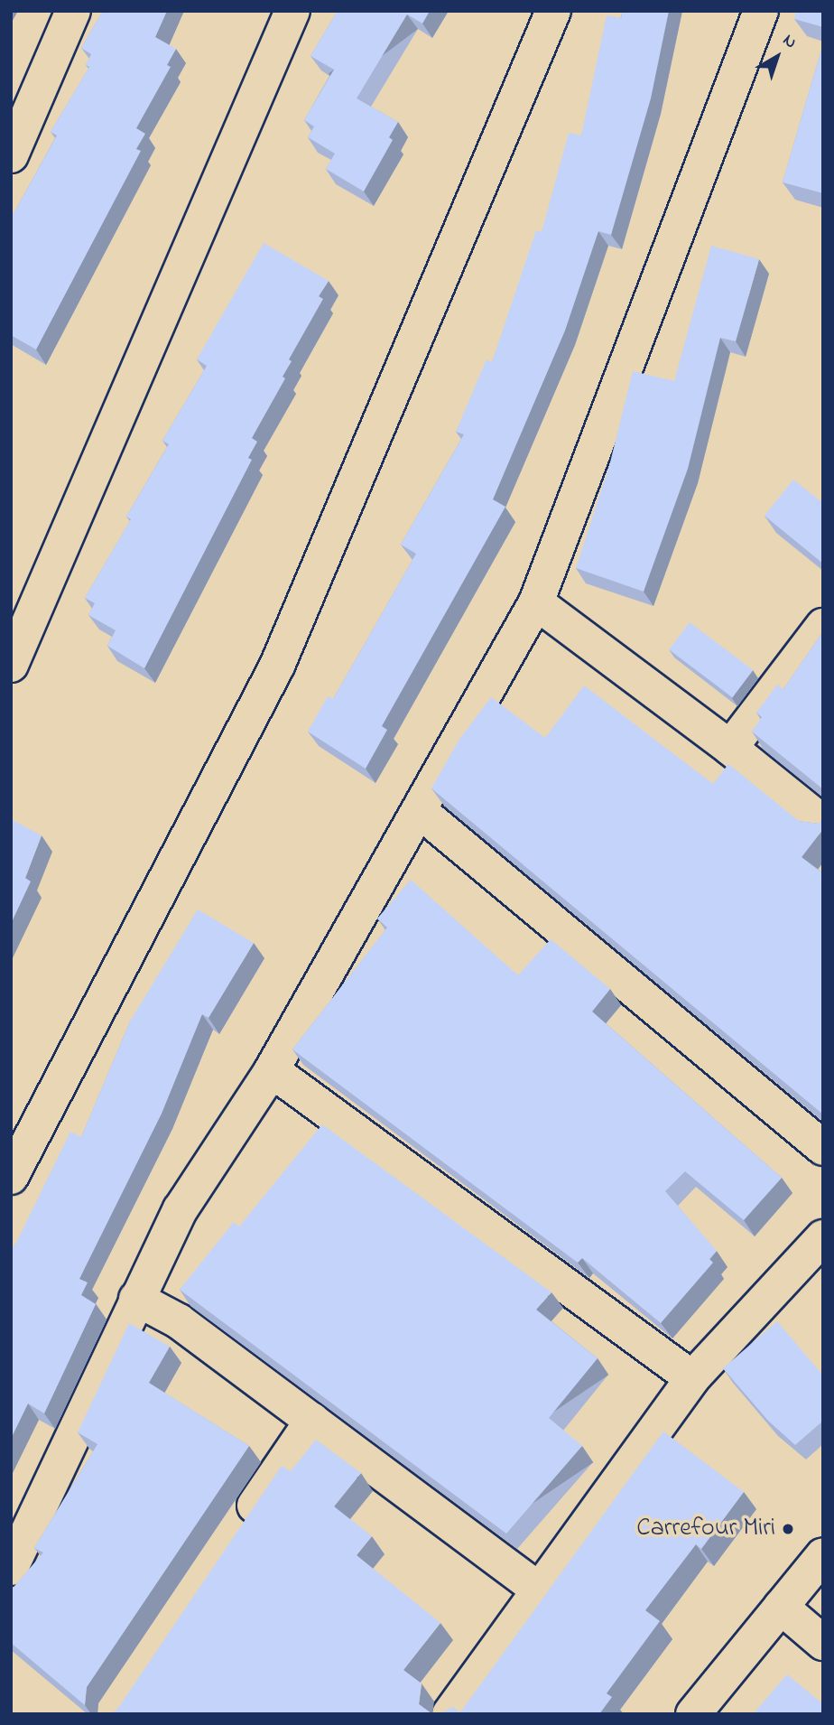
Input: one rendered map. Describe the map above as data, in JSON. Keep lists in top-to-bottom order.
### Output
{
  "places": ["Carrefour Miri"],
  "north": "top right"
}
